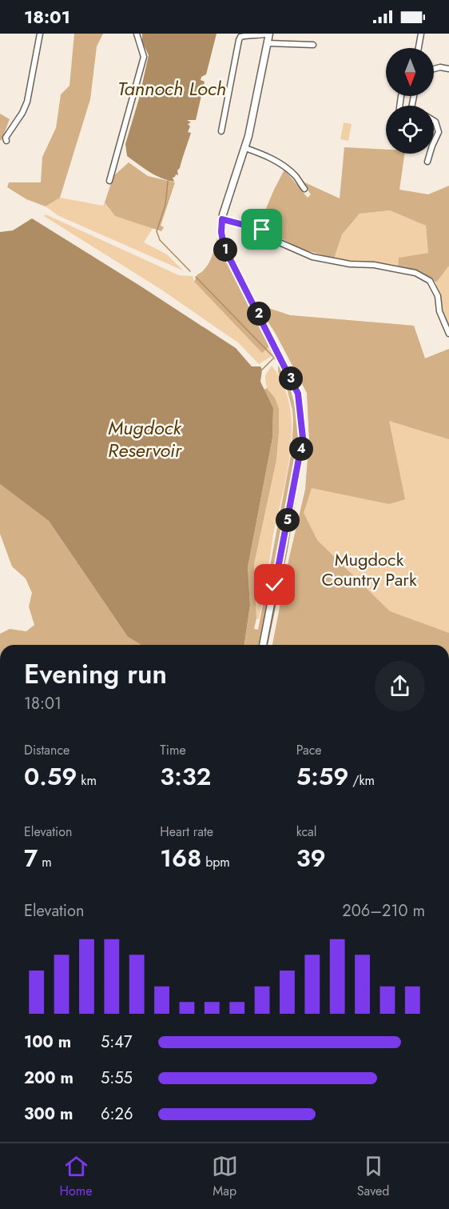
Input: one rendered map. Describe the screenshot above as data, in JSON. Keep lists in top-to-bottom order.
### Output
{
  "water": ["Tannoch Loch", "Mugdock Reservoir"],
  "parks": ["Mugdock Country Park"],
  "north": "bottom",
  "page": {
    "status": "18:01",
    "pins": [
      "1",
      "2",
      "3",
      "4",
      "5"
    ],
    "heading": ["Evening run", "18:01"],
    "stats": [
      ["Distance", "0.59 km"],
      ["Time", "3:32"],
      ["Pace", "5:59 /km"],
      ["Elevation", "7 m"],
      ["Heart rate", "168 bpm"],
      ["kcal", "39"]
    ],
    "chart": ["Elevation", "206–210 m"],
    "list": [
      {
        "name": "100 m",
        "note": "5:47"
      },
      {
        "name": "200 m",
        "note": "5:55"
      },
      {
        "name": "300 m",
        "note": "6:26"
      }
    ],
    "tabs": ["Home", "Map", "Saved"]
  }
}
